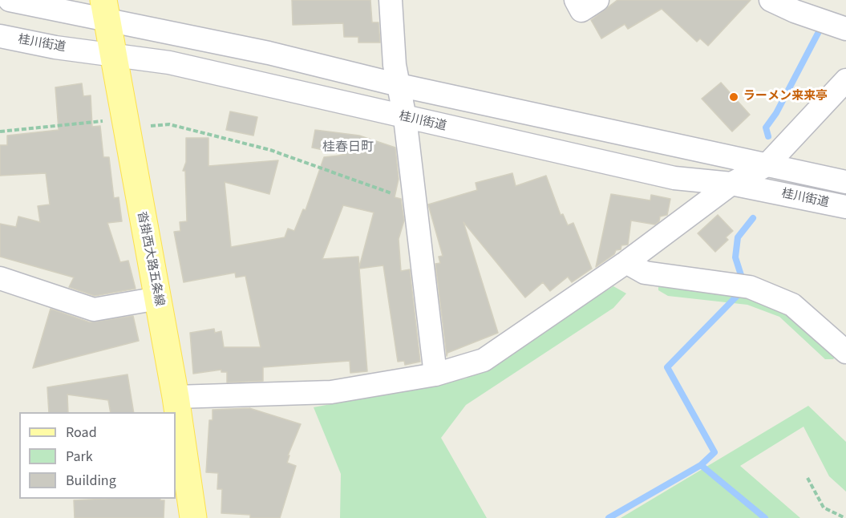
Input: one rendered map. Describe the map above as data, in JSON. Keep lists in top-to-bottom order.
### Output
{
  "streets": {
    "main road": ["沓掛西大路五条線"],
    "street": ["桂川街道"]
  },
  "crossings": [
    ["桂川街道", "沓掛西大路五条線"]
  ],
  "districts": ["桂春日町"],
  "places": ["ラーメン来来亭"],
  "legend": ["Road", "Park", "Building"]
}
